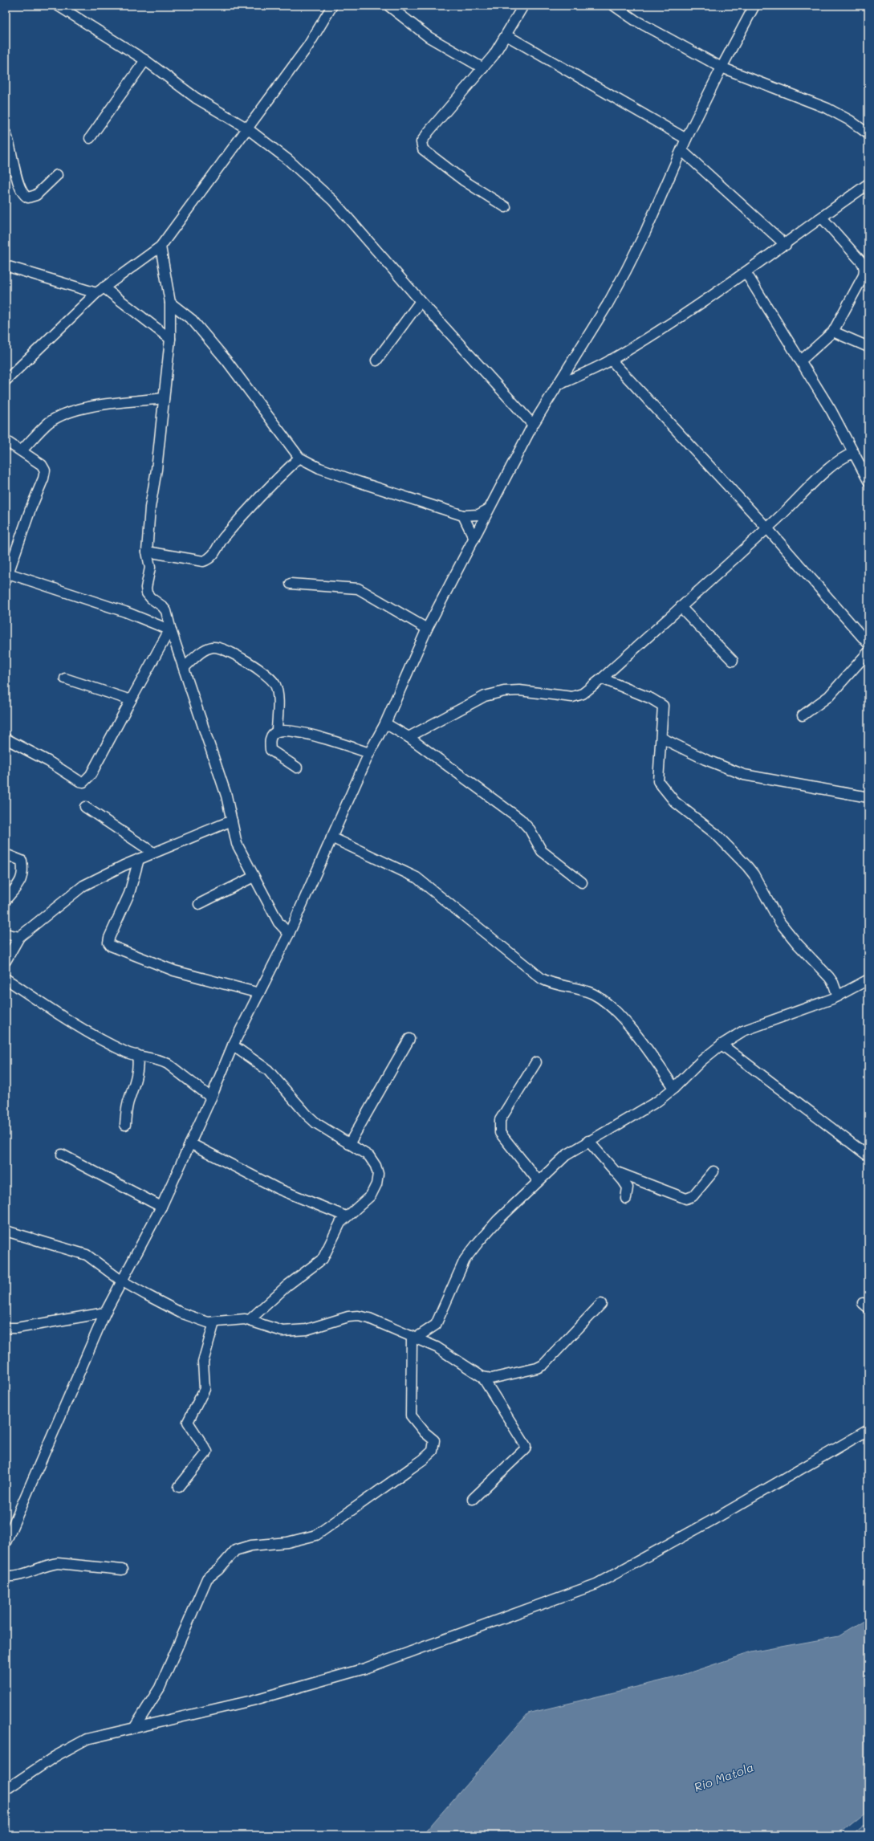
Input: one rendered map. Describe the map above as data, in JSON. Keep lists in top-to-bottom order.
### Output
{
  "water": ["Rio Matola"]
}
